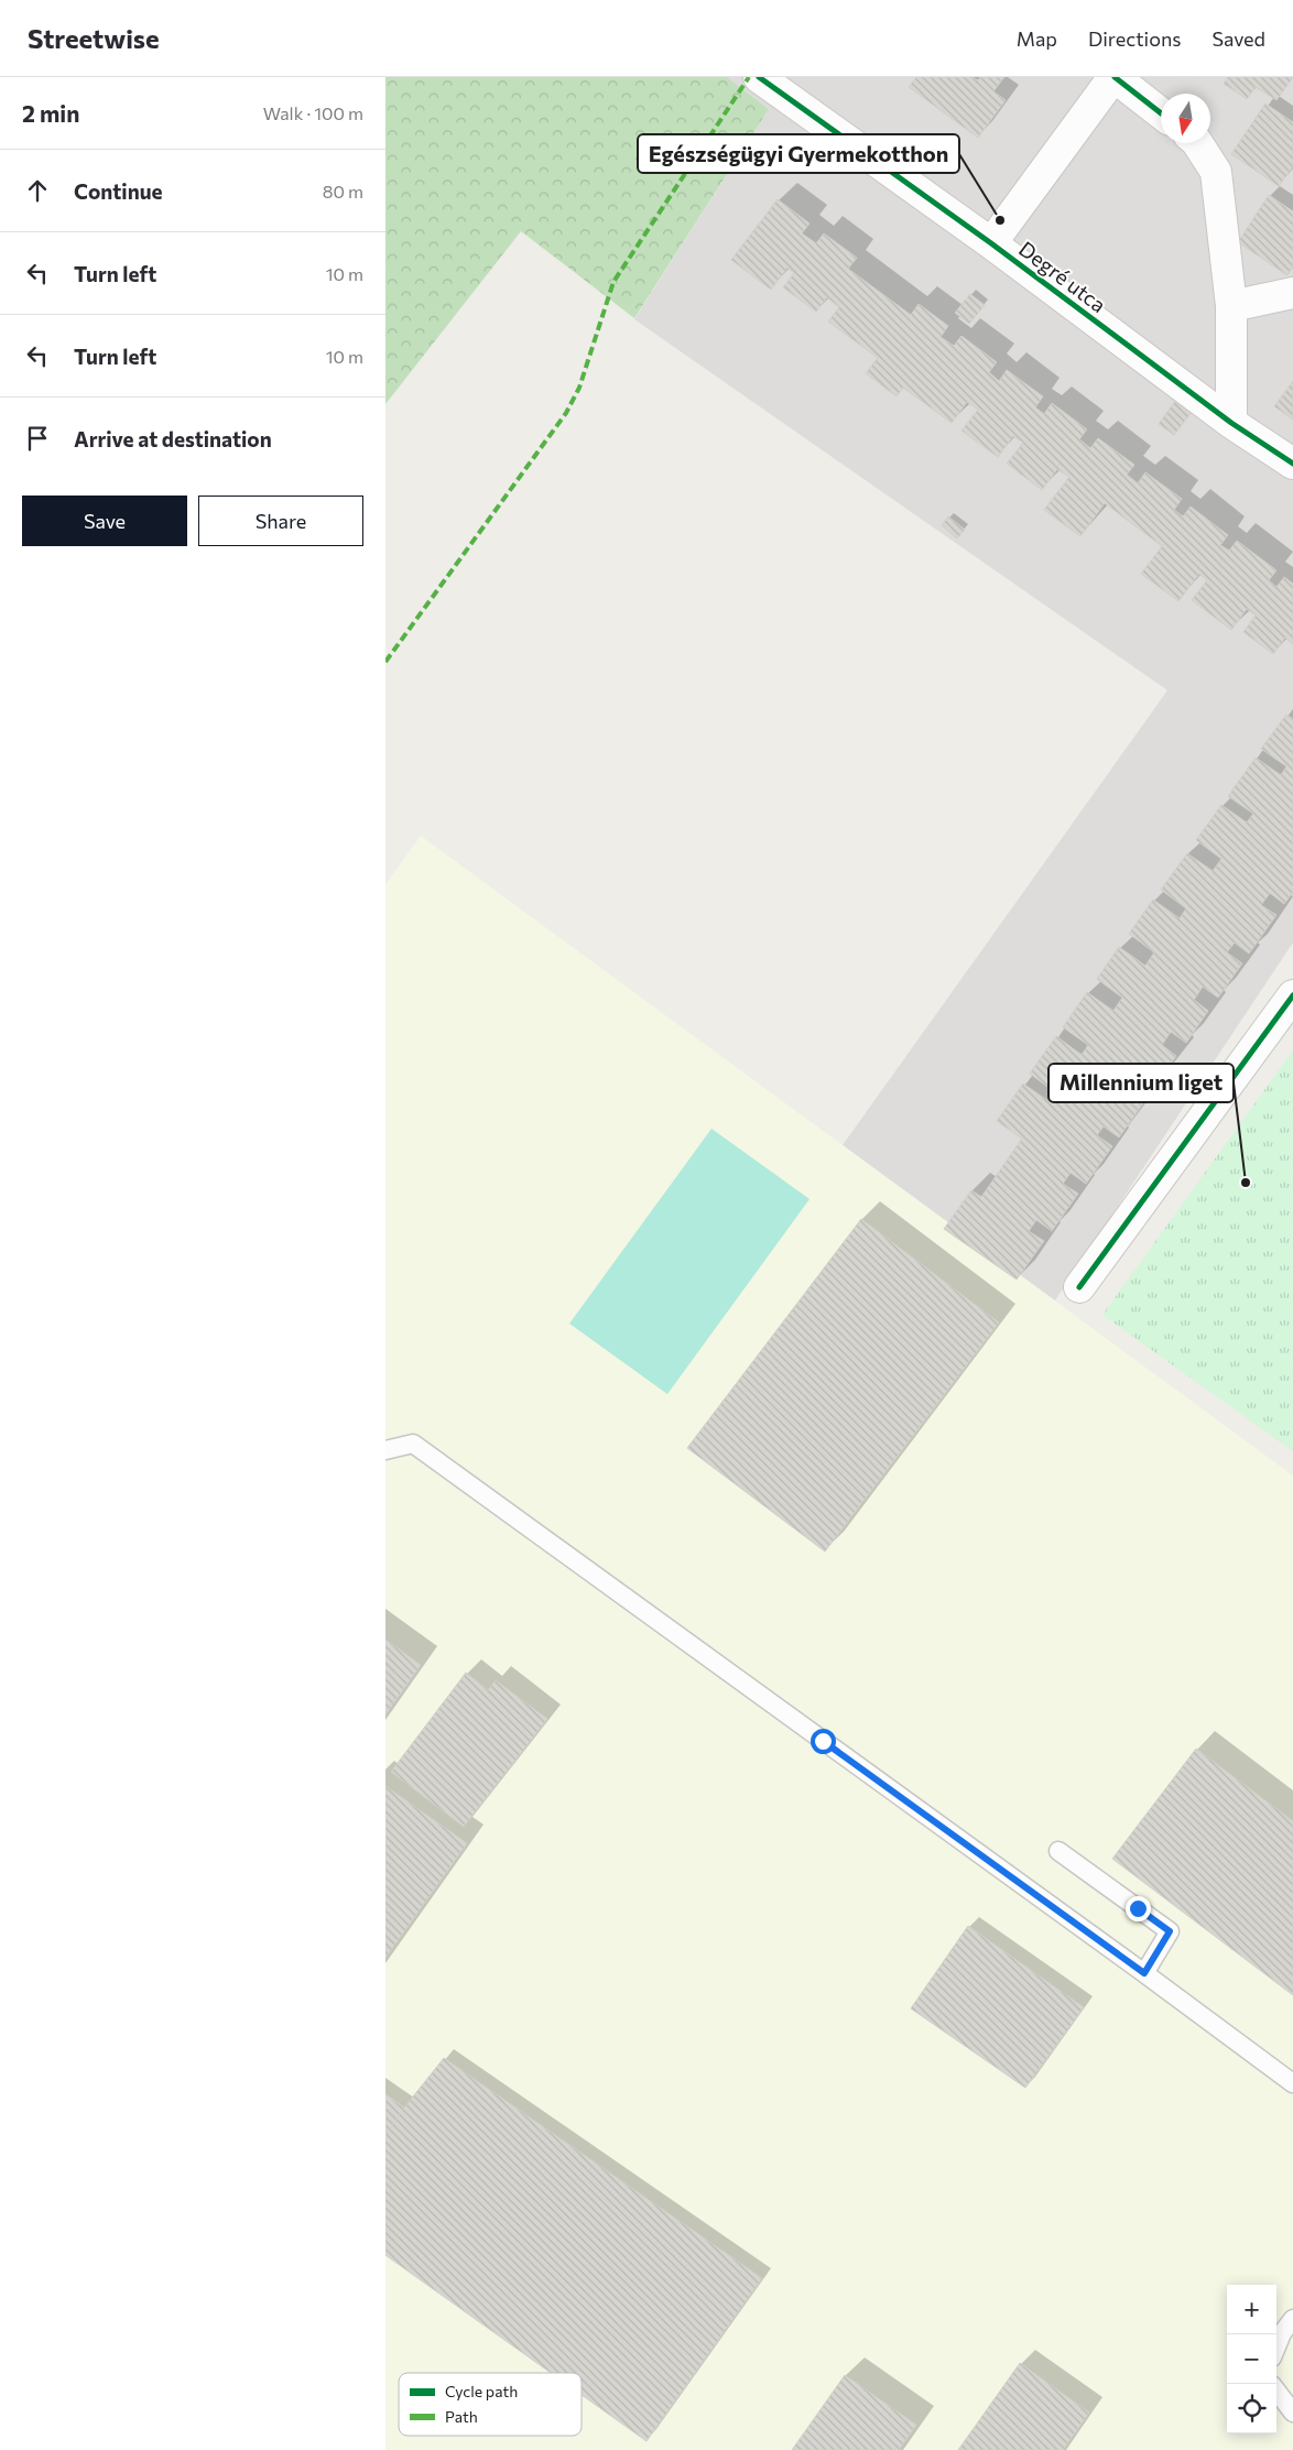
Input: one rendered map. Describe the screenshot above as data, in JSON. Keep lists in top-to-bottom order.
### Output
{
  "streets": {
    "street": ["Degré utca"]
  },
  "places": ["Egészségügyi Gyermekotthon", "Millennium liget"],
  "legend": ["Cycle path", "Path"],
  "north": "bottom",
  "page": {
    "header": "Streetwise",
    "nav": ["Map", "Directions", "Saved"],
    "heading": ["2 min", "Walk · 100 m"],
    "list": [
      ["Continue", "80 m"],
      ["Turn left", "10 m"],
      ["Turn left", "10 m"],
      "Arrive at destination"
    ],
    "buttons": ["Save", "Share"],
    "map_buttons": ["+", "−"]
  }
}
